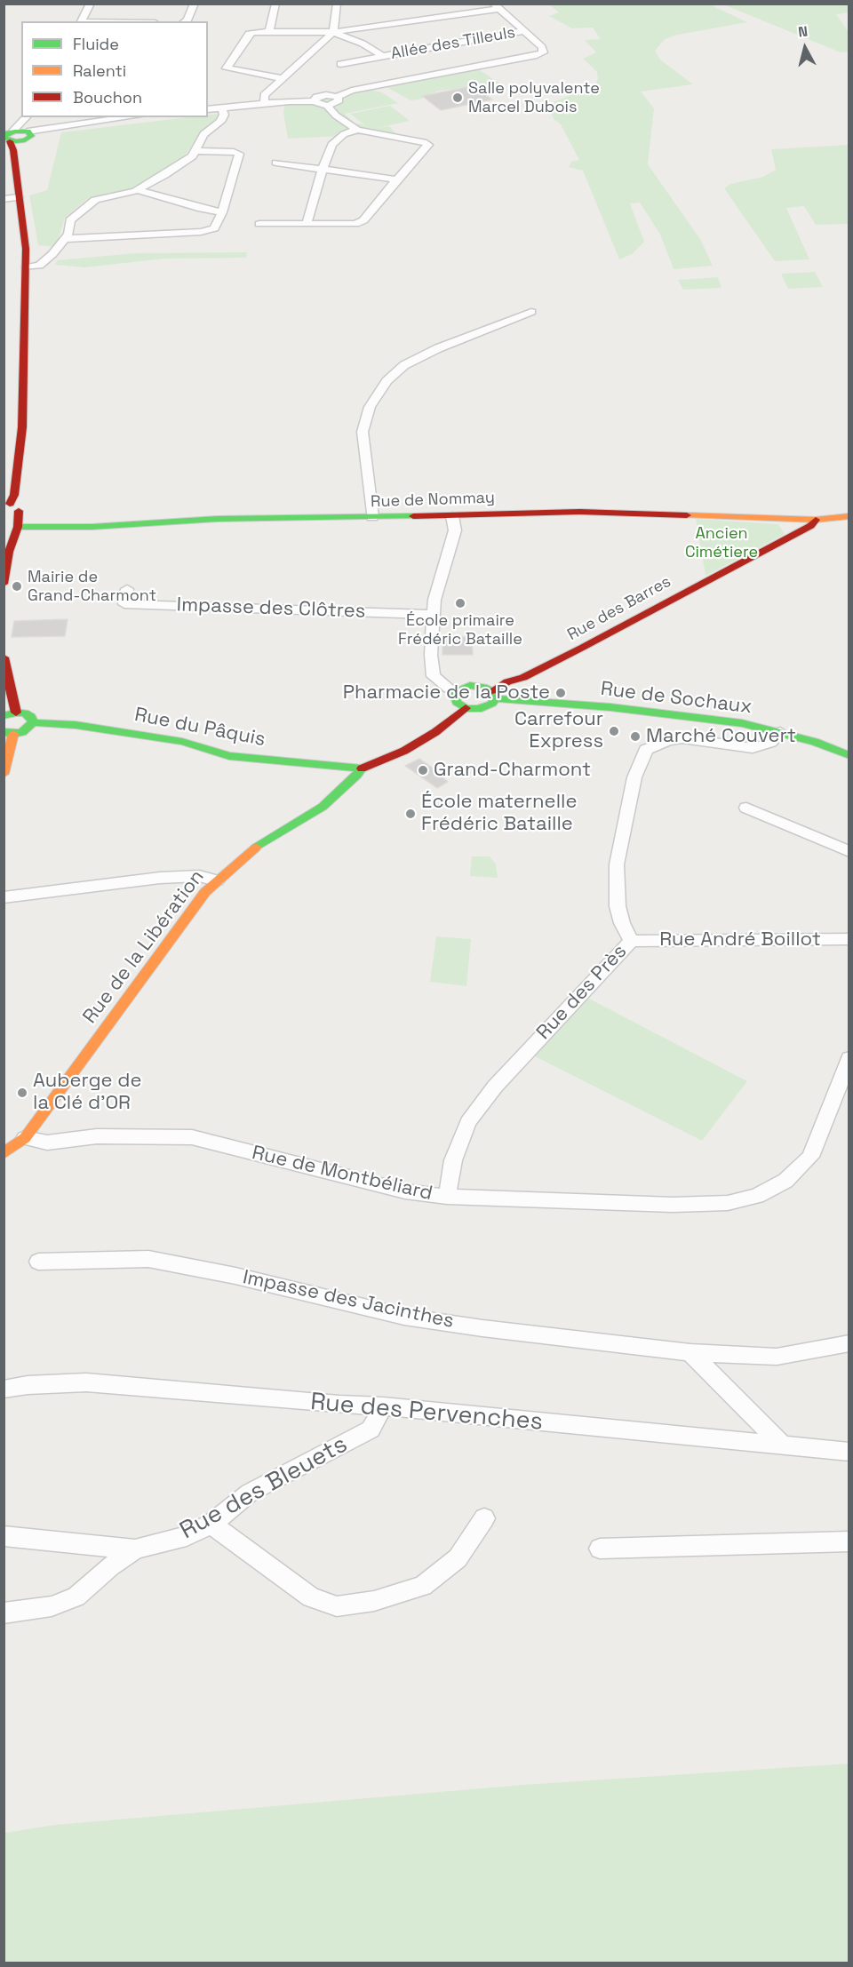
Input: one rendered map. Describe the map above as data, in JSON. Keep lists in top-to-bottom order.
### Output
{
  "streets": {
    "street": [
      "Allée des Tilleuls",
      "Rue de Nommay",
      "Impasse des Clôtres",
      "Rue des Barres",
      "Rue de Sochaux",
      "Rue du Pâquis",
      "Rue André Boillot",
      "Rue de la Libération",
      "Rue des Près",
      "Rue de Montbéliard",
      "Impasse des Jacinthes",
      "Rue des Pervenches",
      "Rue des Bleuets"
    ]
  },
  "crossings": [
    ["Rue de Nommay", "Rue des Barres"],
    ["Rue des Barres", "Rue de Sochaux"],
    ["Rue de Sochaux", "Rue des Près"],
    ["Rue du Pâquis", "Rue de la Libération"],
    ["Rue André Boillot", "Rue des Près"],
    ["Rue de la Libération", "Rue de Montbéliard"],
    ["Rue des Près", "Rue de Montbéliard"],
    ["Rue des Pervenches", "Rue des Bleuets"]
  ],
  "parks": ["Ancien Cimétiere"],
  "places": [
    "Salle polyvalente Marcel Dubois",
    "Mairie de Grand-Charmont",
    "École primaire Frédéric Bataille",
    "Pharmacie de la Poste",
    "Carrefour Express",
    "Marché Couvert",
    "Grand-Charmont",
    "École maternelle Frédéric Bataille",
    "Auberge de la Clé d'OR"
  ],
  "legend": ["Fluide", "Ralenti", "Bouchon"],
  "north": "top"
}
